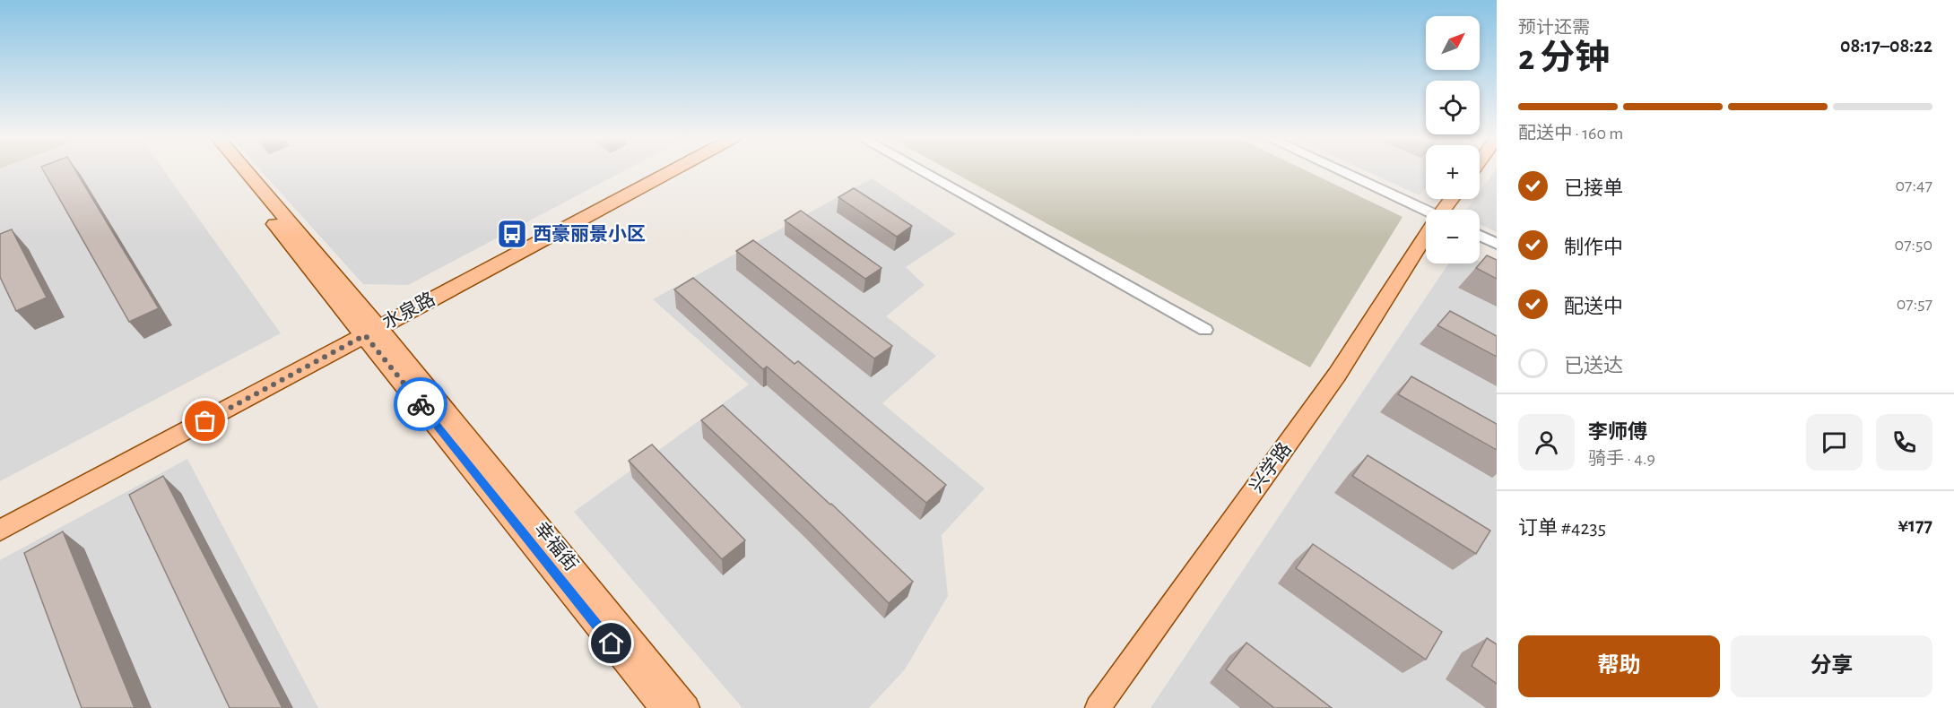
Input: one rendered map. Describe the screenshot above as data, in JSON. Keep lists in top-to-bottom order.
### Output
{
  "streets": {
    "main road": ["水泉路", "兴学路", "幸福街"]
  },
  "crossings": [
    ["水泉路", "幸福街"]
  ],
  "places": {
    "bus stop": ["西豪丽景小区"]
  },
  "north": "top right",
  "page": {
    "heading": ["2 分钟", "预计还需", "08:17–08:22"],
    "panel": [
      "李师傅",
      "骑手 · 4.9",
      "订单 #4235",
      "¥177"
    ],
    "map_buttons": ["+", "−"],
    "bar": "配送中 · 160 m",
    "list": [
      ["已接单", "07:47"],
      ["制作中", "07:50"],
      ["配送中", "07:57"],
      "已送达"
    ],
    "buttons": ["帮助", "分享"]
  }
}
